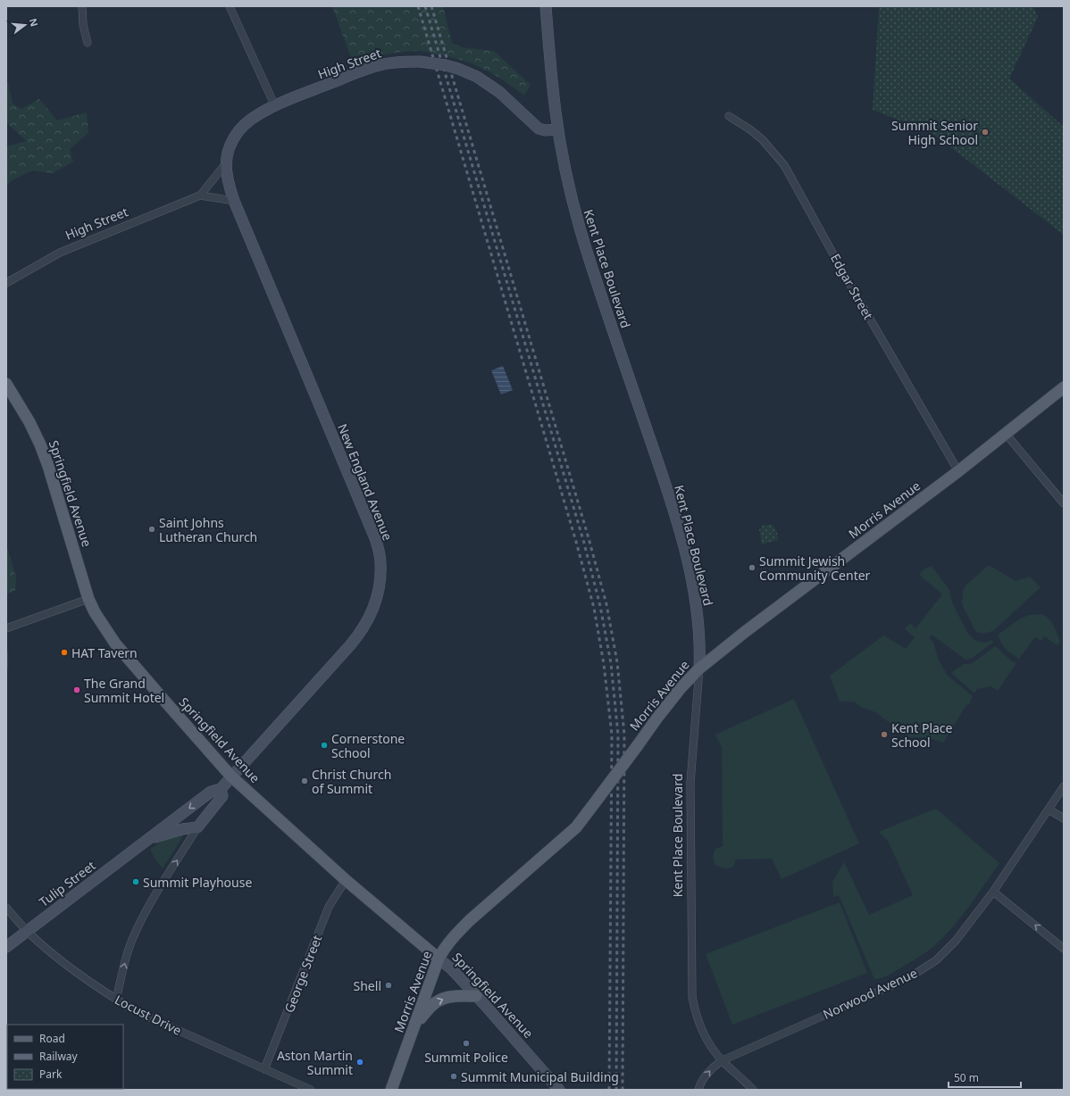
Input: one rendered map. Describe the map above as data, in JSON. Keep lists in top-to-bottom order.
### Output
{
  "streets": {
    "main road": ["Springfield Avenue", "Morris Avenue"],
    "street": [
      "High Street",
      "Kent Place Boulevard",
      "Edgar Street",
      "New England Avenue",
      "Tulip Street",
      "George Street",
      "Norwood Avenue",
      "Locust Drive"
    ]
  },
  "crossings": [
    ["High Street", "Kent Place Boulevard"],
    ["High Street", "New England Avenue"],
    ["Kent Place Boulevard", "Morris Avenue"],
    ["Kent Place Boulevard", "Norwood Avenue"],
    ["Edgar Street", "Morris Avenue"],
    ["New England Avenue", "Springfield Avenue"],
    ["New England Avenue", "Tulip Street"],
    ["Springfield Avenue", "Morris Avenue"],
    ["Springfield Avenue", "Tulip Street"],
    ["Springfield Avenue", "George Street"],
    ["Tulip Street", "Locust Drive"],
    ["George Street", "Locust Drive"]
  ],
  "places": [
    "Summit Senior High School",
    "Saint Johns Lutheran Church",
    "Summit Jewish Community Center",
    "HAT Tavern",
    "The Grand Summit Hotel",
    "Kent Place School",
    "Cornerstone School",
    "Christ Church of Summit",
    "Summit Playhouse",
    "Shell",
    "Summit Police",
    "Aston Martin Summit",
    "Summit Municipal Building"
  ],
  "legend": ["Road", "Railway", "Park"],
  "scale_bar": "50 m",
  "north": "right"
}
